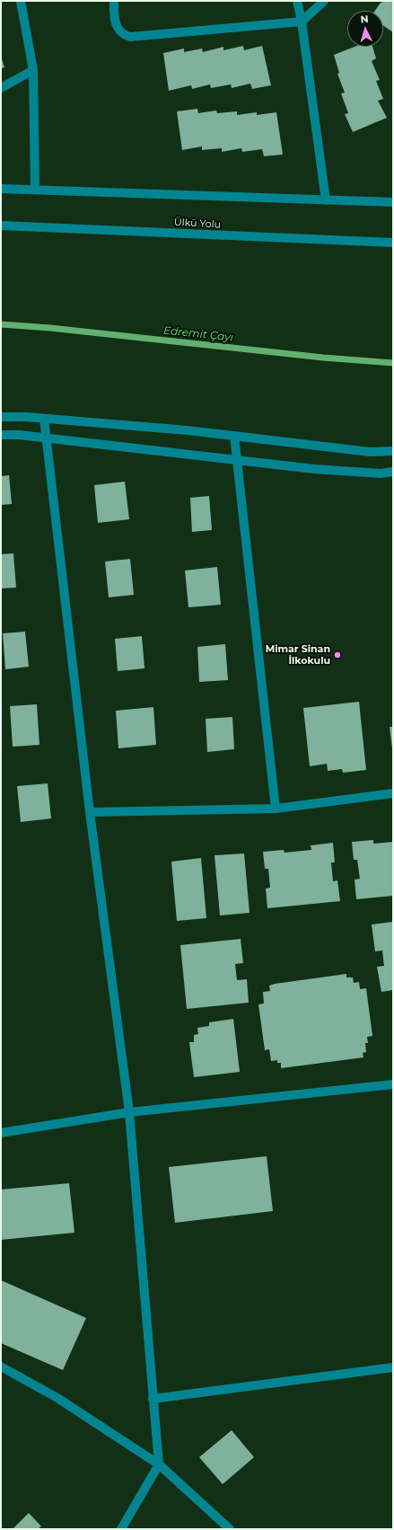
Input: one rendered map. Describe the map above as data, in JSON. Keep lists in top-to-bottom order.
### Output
{
  "streets": {
    "street": ["Ülkü Yolu"]
  },
  "water": ["Edremit Çayı"],
  "places": ["Mimar Sinan İlkokulu"],
  "north": "top"
}
